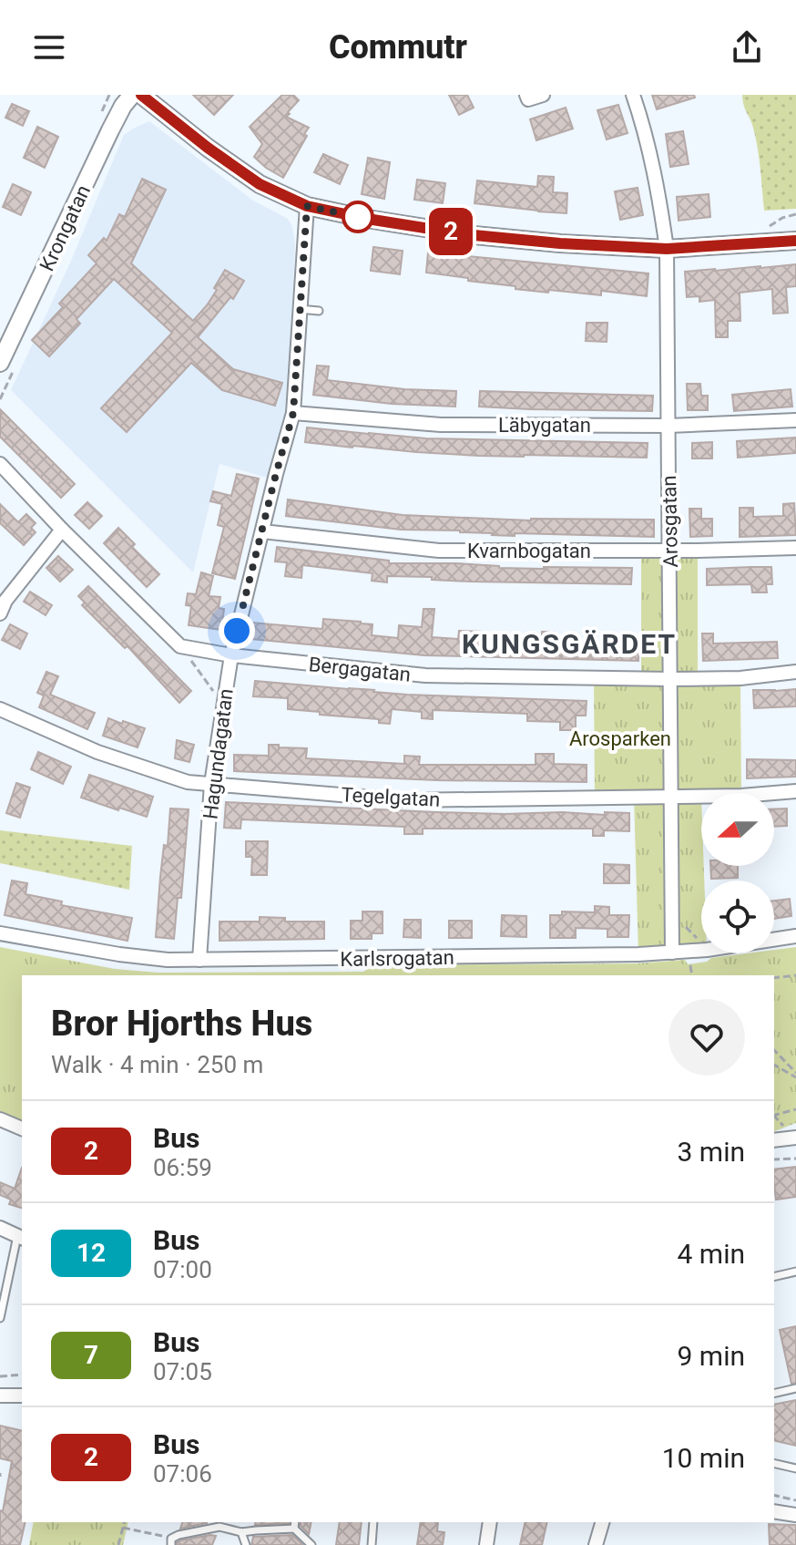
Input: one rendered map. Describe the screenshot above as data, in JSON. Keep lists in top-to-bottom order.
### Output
{
  "streets": {
    "street": [
      "Krongatan",
      "Läbygatan",
      "Arosgatan",
      "Kvarnbogatan",
      "Bergagatan",
      "Hagundagatan",
      "Tegelgatan",
      "Karlsrogatan"
    ]
  },
  "crossings": [
    ["Läbygatan", "Arosgatan"],
    ["Läbygatan", "Hagundagatan"],
    ["Arosgatan", "Kvarnbogatan"],
    ["Arosgatan", "Bergagatan"],
    ["Arosgatan", "Tegelgatan"],
    ["Arosgatan", "Karlsrogatan"],
    ["Kvarnbogatan", "Hagundagatan"],
    ["Bergagatan", "Hagundagatan"],
    ["Hagundagatan", "Tegelgatan"],
    ["Hagundagatan", "Karlsrogatan"]
  ],
  "districts": ["KUNGSGÄRDET"],
  "parks": ["Arosparken"],
  "lines": ["bus line 2"],
  "north": "left",
  "page": {
    "header": "Commutr",
    "on_map": "2",
    "heading": ["Bror Hjorths Hus", "Walk · 4 min · 250 m"],
    "list": [
      {
        "mark": "2",
        "name": "Bus",
        "note": "06:59",
        "value": "3 min"
      },
      {
        "mark": "12",
        "name": "Bus",
        "note": "07:00",
        "value": "4 min"
      },
      {
        "mark": "7",
        "name": "Bus",
        "note": "07:05",
        "value": "9 min"
      },
      {
        "mark": "2",
        "name": "Bus",
        "note": "07:06",
        "value": "10 min"
      }
    ]
  }
}
